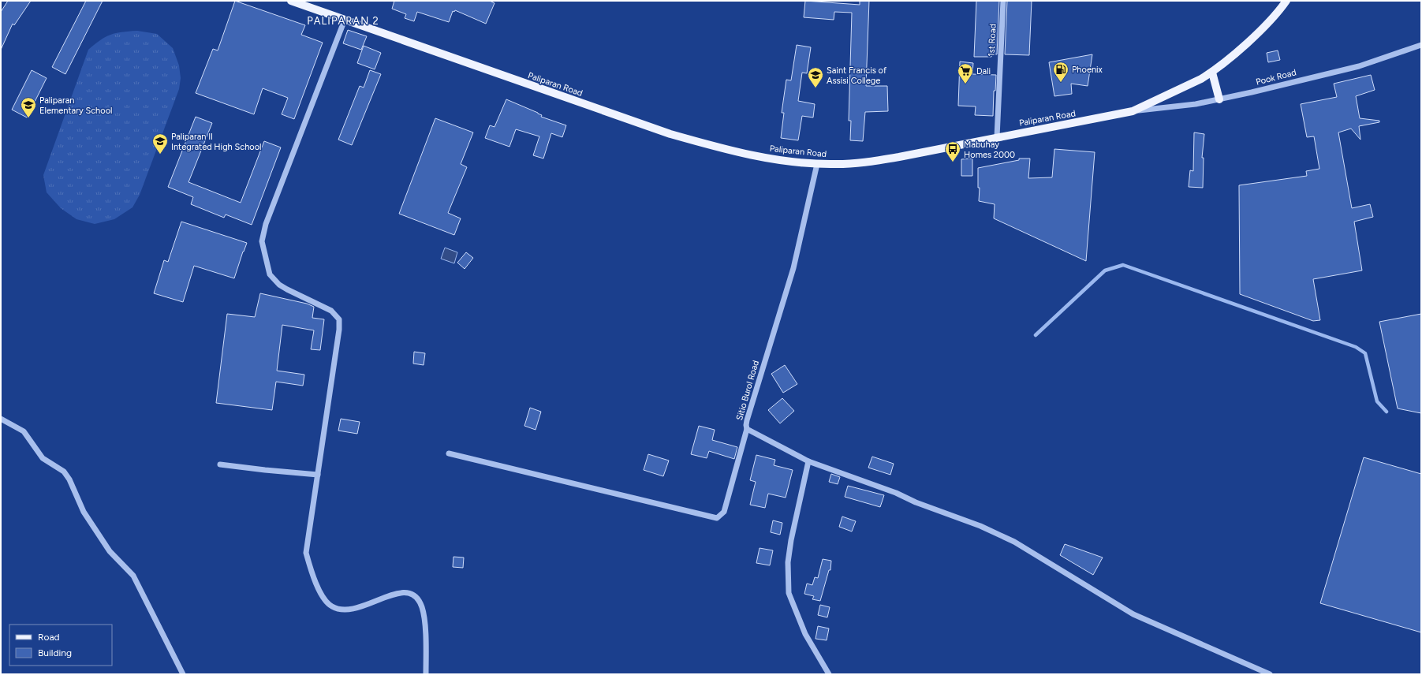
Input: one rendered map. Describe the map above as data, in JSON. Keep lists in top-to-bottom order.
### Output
{
  "streets": {
    "main road": ["Paliparan Road"],
    "street": ["1st Road", "Pook Road", "Sitio Burol Road"]
  },
  "crossings": [
    ["1st Road", "Paliparan Road"],
    ["Pook Road", "Paliparan Road"],
    ["Paliparan Road", "Sitio Burol Road"]
  ],
  "districts": ["PALIPARAN 2"],
  "places": {
    "fuel station": ["Phoenix"],
    "supermarket": ["Dali"],
    "school or university": ["Saint Francis of Assisi College", "Paliparan Elementary School", "Paliparan II Integrated High School"],
    "bus stop": ["Mabuhay Homes 2000"]
  },
  "legend": ["Road", "Building"]
}
